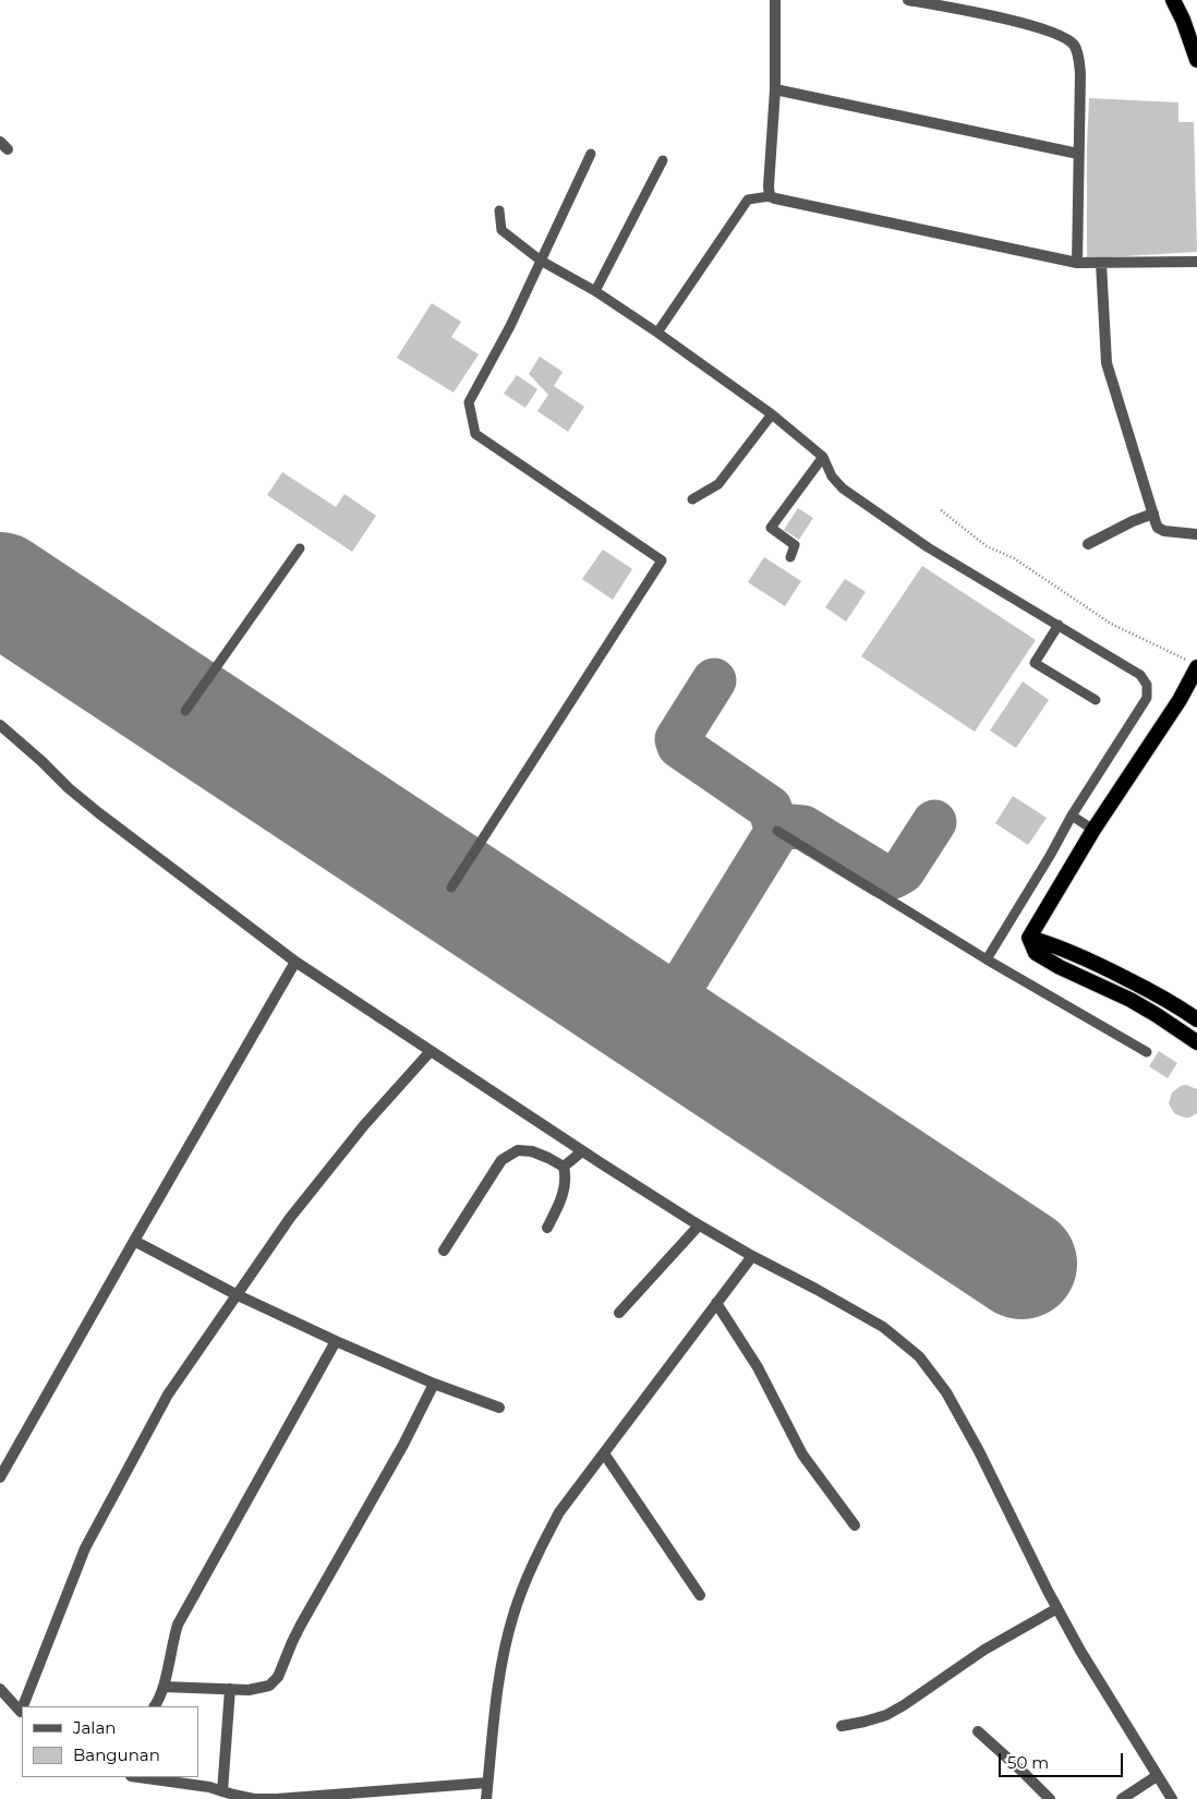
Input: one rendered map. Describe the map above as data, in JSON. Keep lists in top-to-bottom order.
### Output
{
  "legend": ["Jalan", "Bangunan"],
  "scale_bar": "50 m"
}
